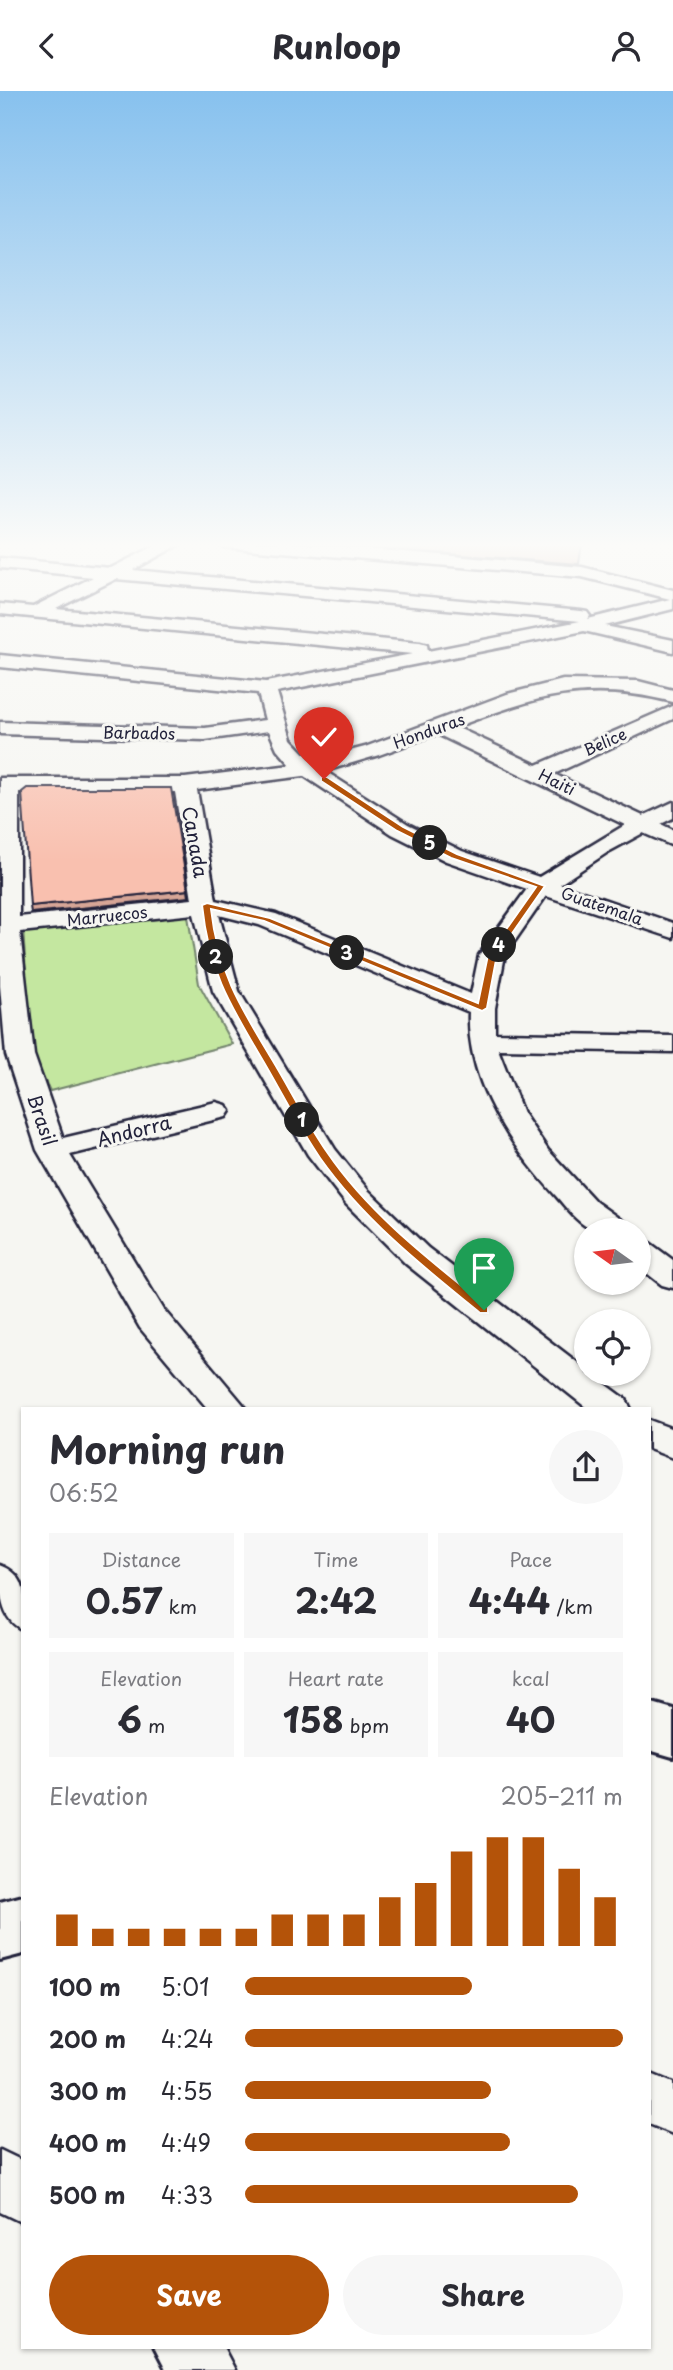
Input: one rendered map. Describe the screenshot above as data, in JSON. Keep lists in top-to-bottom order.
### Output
{
  "streets": {
    "street": [
      "Honduras",
      "Barbados",
      "Belice",
      "Haiti",
      "Canada",
      "Guatemala",
      "Marruecos",
      "Brasil",
      "Andorra"
    ]
  },
  "crossings": [
    ["Honduras", "Haiti"],
    ["Honduras", "Canada"],
    ["Honduras", "Guatemala"],
    ["Honduras", "Brasil"],
    ["Barbados", "Guatemala"],
    ["Belice", "Haiti"],
    ["Canada", "Marruecos"],
    ["Marruecos", "Brasil"],
    ["Brasil", "Andorra"]
  ],
  "north": "left",
  "page": {
    "header": "Runloop",
    "pins": [
      "5",
      "4",
      "3",
      "2",
      "1"
    ],
    "heading": ["Morning run", "06:52"],
    "stats": [
      ["Distance", "0.57 km"],
      ["Time", "2:42"],
      ["Pace", "4:44 /km"],
      ["Elevation", "6 m"],
      ["Heart rate", "158 bpm"],
      ["kcal", "40"]
    ],
    "chart": ["Elevation", "205–211 m"],
    "list": [
      {
        "name": "100 m",
        "note": "5:01"
      },
      {
        "name": "200 m",
        "note": "4:24"
      },
      {
        "name": "300 m",
        "note": "4:55"
      },
      {
        "name": "400 m",
        "note": "4:49"
      },
      {
        "name": "500 m",
        "note": "4:33"
      }
    ],
    "buttons": ["Save", "Share"]
  }
}
